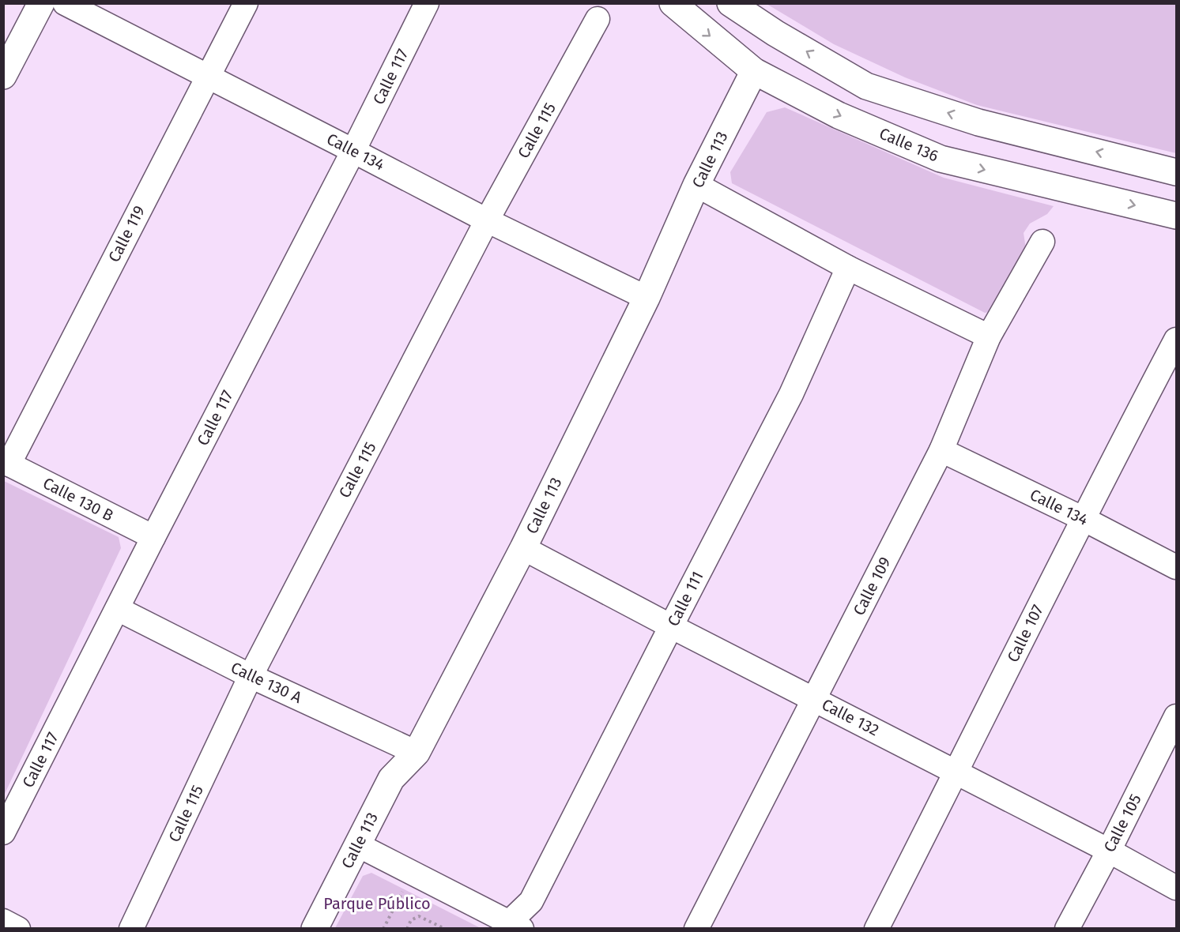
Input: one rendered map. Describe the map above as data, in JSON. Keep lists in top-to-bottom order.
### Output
{
  "streets": {
    "street": [
      "Calle 117",
      "Calle 115",
      "Calle 136",
      "Calle 134",
      "Calle 113",
      "Calle 119",
      "Calle 130 B",
      "Calle 109",
      "Calle 111",
      "Calle 107",
      "Calle 130 A",
      "Calle 132",
      "Calle 105"
    ]
  },
  "crossings": [
    ["Calle 117", "Calle 134"],
    ["Calle 117", "Calle 130 B"],
    ["Calle 117", "Calle 130 A"],
    ["Calle 115", "Calle 134"],
    ["Calle 115", "Calle 130 A"],
    ["Calle 136", "Calle 113"],
    ["Calle 134", "Calle 113"],
    ["Calle 134", "Calle 119"],
    ["Calle 134", "Calle 109"],
    ["Calle 134", "Calle 107"],
    ["Calle 113", "Calle 130 A"],
    ["Calle 113", "Calle 132"],
    ["Calle 119", "Calle 130 B"],
    ["Calle 109", "Calle 132"],
    ["Calle 111", "Calle 132"],
    ["Calle 107", "Calle 132"],
    ["Calle 132", "Calle 105"]
  ],
  "parks": ["Parque Público"]
}
